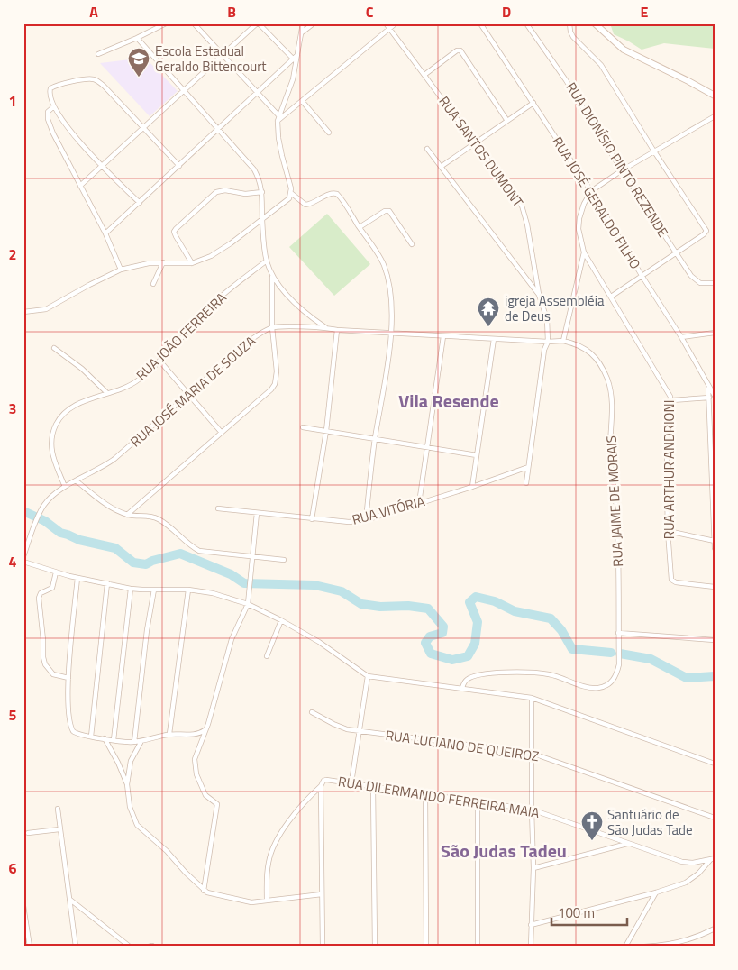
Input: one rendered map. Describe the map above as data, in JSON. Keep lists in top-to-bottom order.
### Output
{
  "streets": {
    "street": [
      "RUA SANTOS DUMONT",
      "RUA DIONÍSIO PINTO REZENDE",
      "RUA JOSÉ GERALDO FILHO",
      "RUA JOÃO FERREIRA",
      "RUA JOSÉ MARIA DE SOUZA",
      "RUA ARTHUR ANDRIONI",
      "RUA JAIME DE MORAIS",
      "RUA VITÓRIA",
      "RUA LUCIANO DE QUEIROZ",
      "RUA DILERMANDO FERREIRA MAIA"
    ]
  },
  "crossings": [
    ["RUA JOÃO FERREIRA", "RUA JOSÉ MARIA DE SOUZA"]
  ],
  "districts": ["Vila Resende", "São Judas Tadeu"],
  "places": {
    "school or university": ["Escola Estadual Geraldo Bittencourt"],
    "temple": ["igreja Assembléia de Deus"],
    "church": ["Santuário de São Judas Tade"]
  },
  "scale_bar": "100 m",
  "grid": {
    "columns": [
      "A",
      "B",
      "C",
      "D",
      "E"
    ],
    "rows": [
      "1",
      "2",
      "3",
      "4",
      "5",
      "6"
    ]
  }
}
